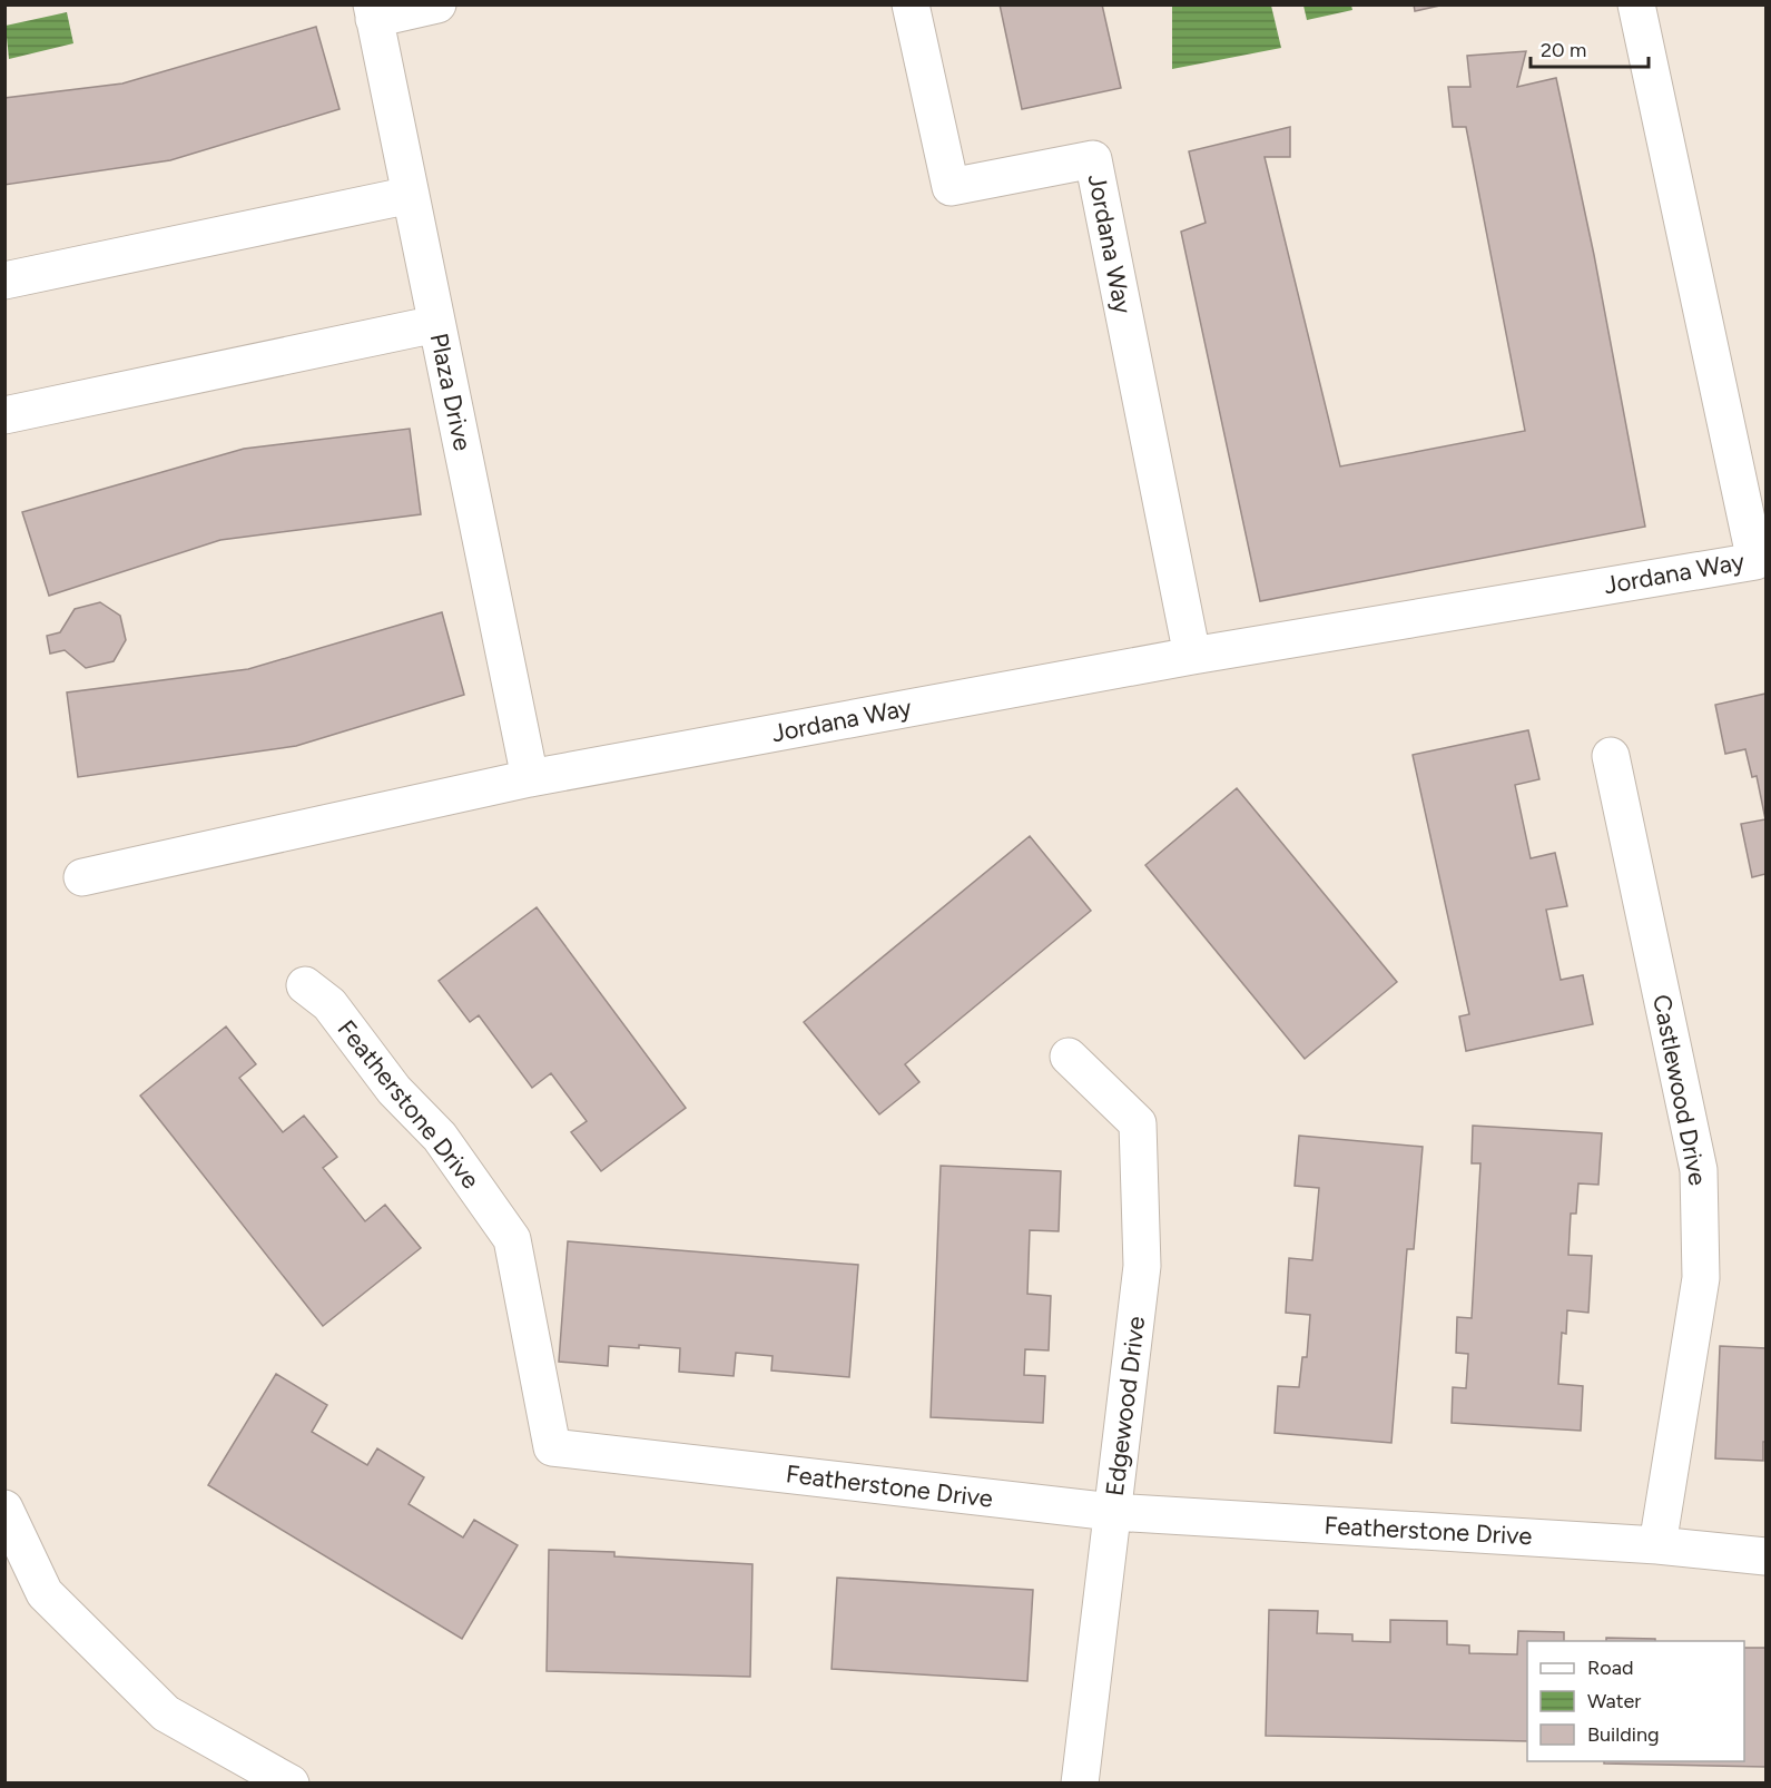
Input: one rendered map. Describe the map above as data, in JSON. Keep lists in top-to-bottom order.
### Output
{
  "streets": {
    "street": [
      "Jordana Way",
      "Plaza Drive",
      "Castlewood Drive",
      "Featherstone Drive",
      "Edgewood Drive"
    ]
  },
  "crossings": [
    ["Jordana Way", "Plaza Drive"],
    ["Castlewood Drive", "Featherstone Drive"],
    ["Featherstone Drive", "Edgewood Drive"]
  ],
  "legend": ["Road", "Water", "Building"],
  "scale_bar": "20 m"
}
